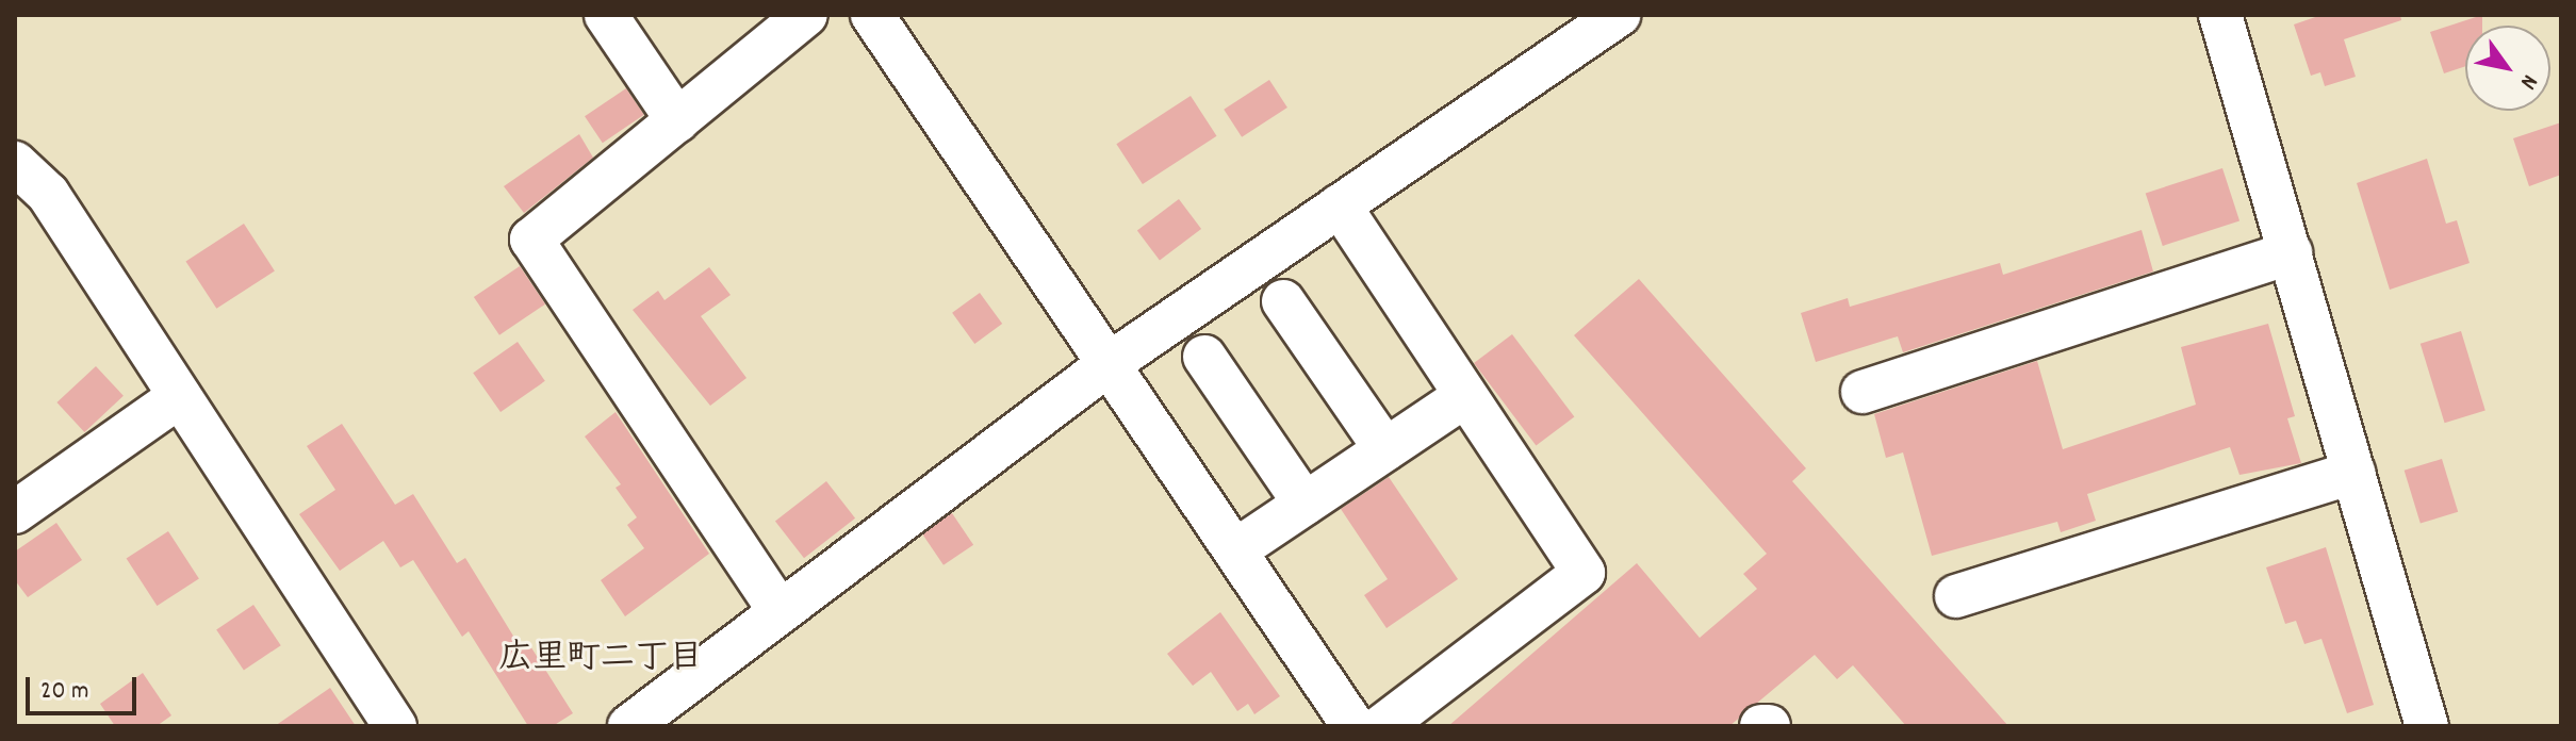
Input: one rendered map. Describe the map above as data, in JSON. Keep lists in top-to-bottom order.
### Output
{
  "districts": ["広里町二丁目"],
  "scale_bar": "20 m",
  "north": "bottom right"
}
